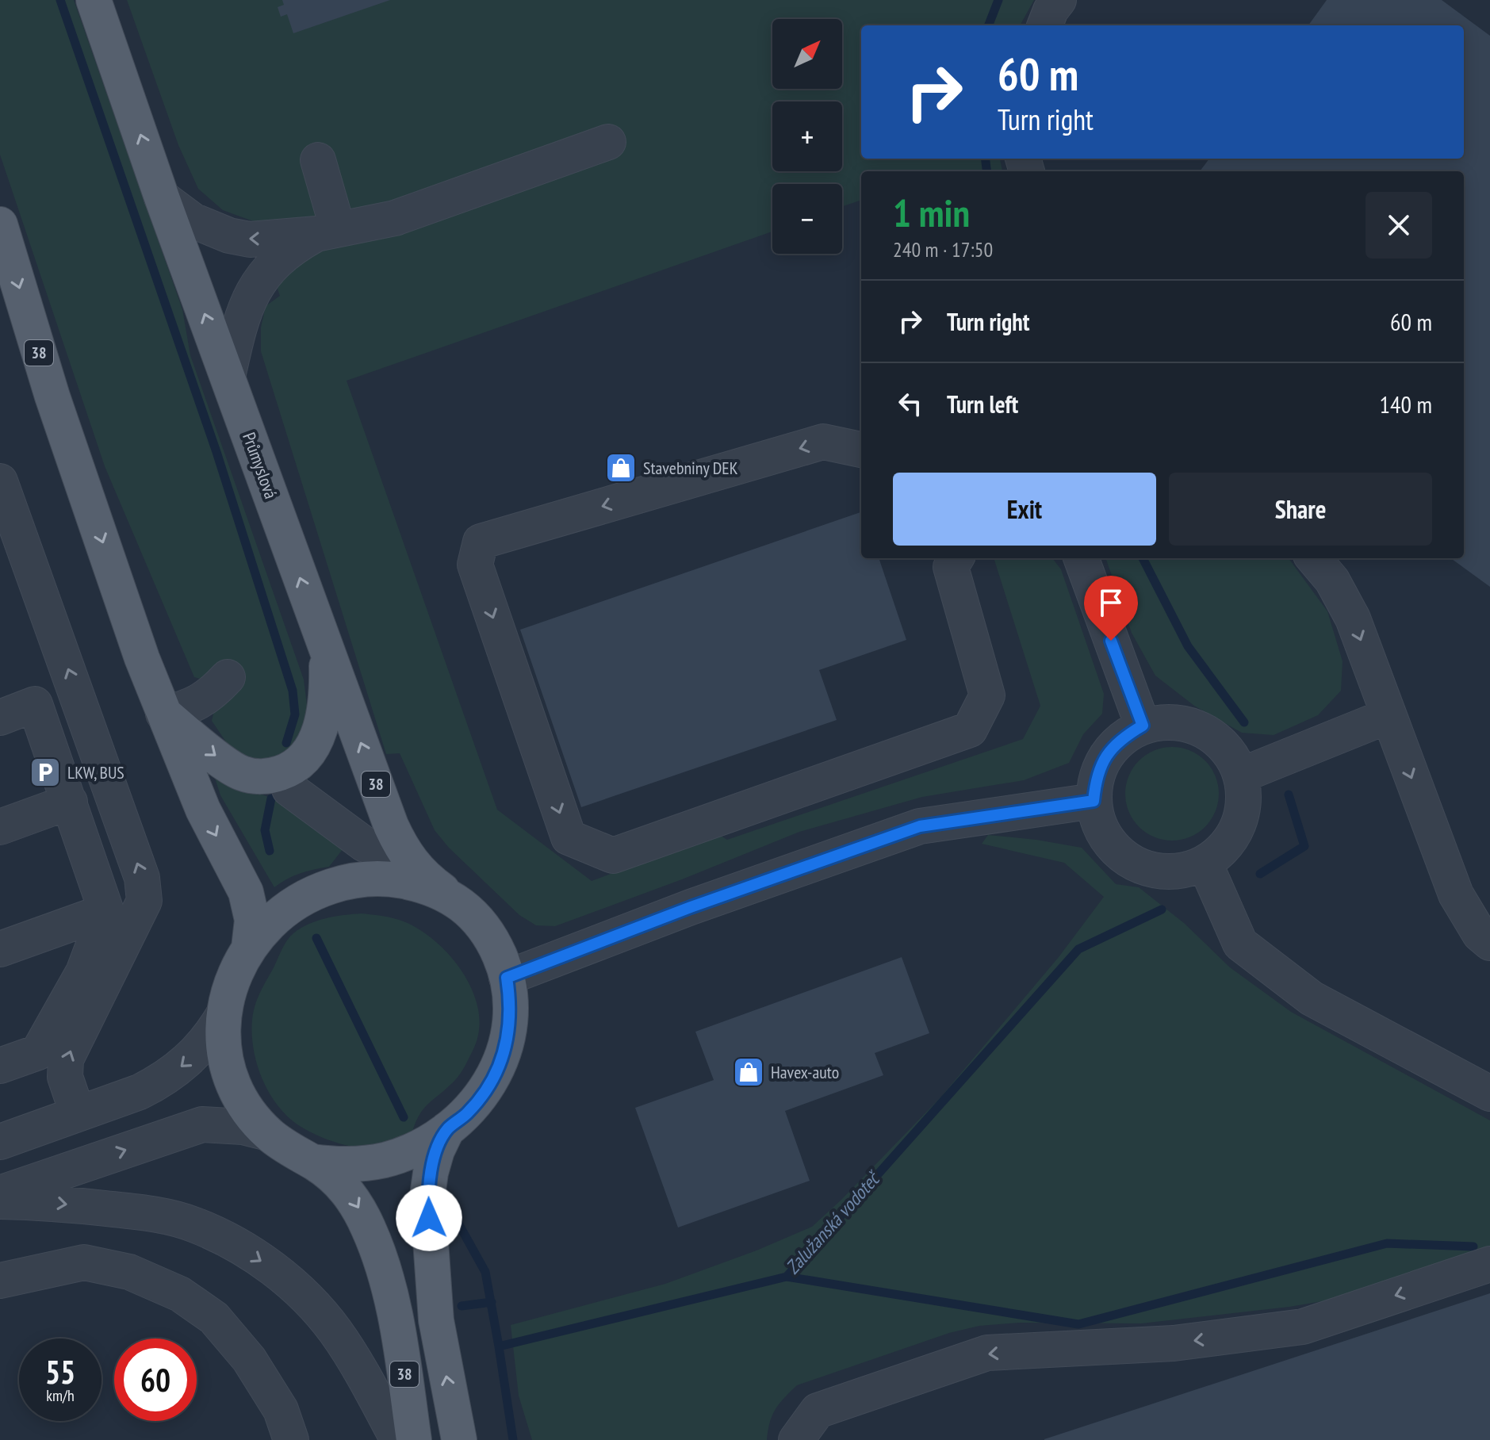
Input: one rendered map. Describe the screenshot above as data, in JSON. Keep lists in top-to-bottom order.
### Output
{
  "streets": {
    "main road": ["38", "Průmyslová"]
  },
  "crossings": [
    ["38", "Průmyslová"]
  ],
  "water": ["Zalužanská vodoteč"],
  "places": {
    "shop": ["Stavebniny DEK", "Havex-auto"],
    "parking": ["LKW, BUS"]
  },
  "north": "top right",
  "page": {
    "map_buttons": ["+", "−"],
    "turn": ["60 m", "Turn right"],
    "heading": ["1 min", "240 m · 17:50"],
    "list": [
      {
        "name": "Turn right",
        "value": "60 m"
      },
      {
        "name": "Turn left",
        "value": "140 m"
      }
    ],
    "buttons": ["Exit", "Share"],
    "speed": "55 km/h",
    "limit": "60"
  }
}
